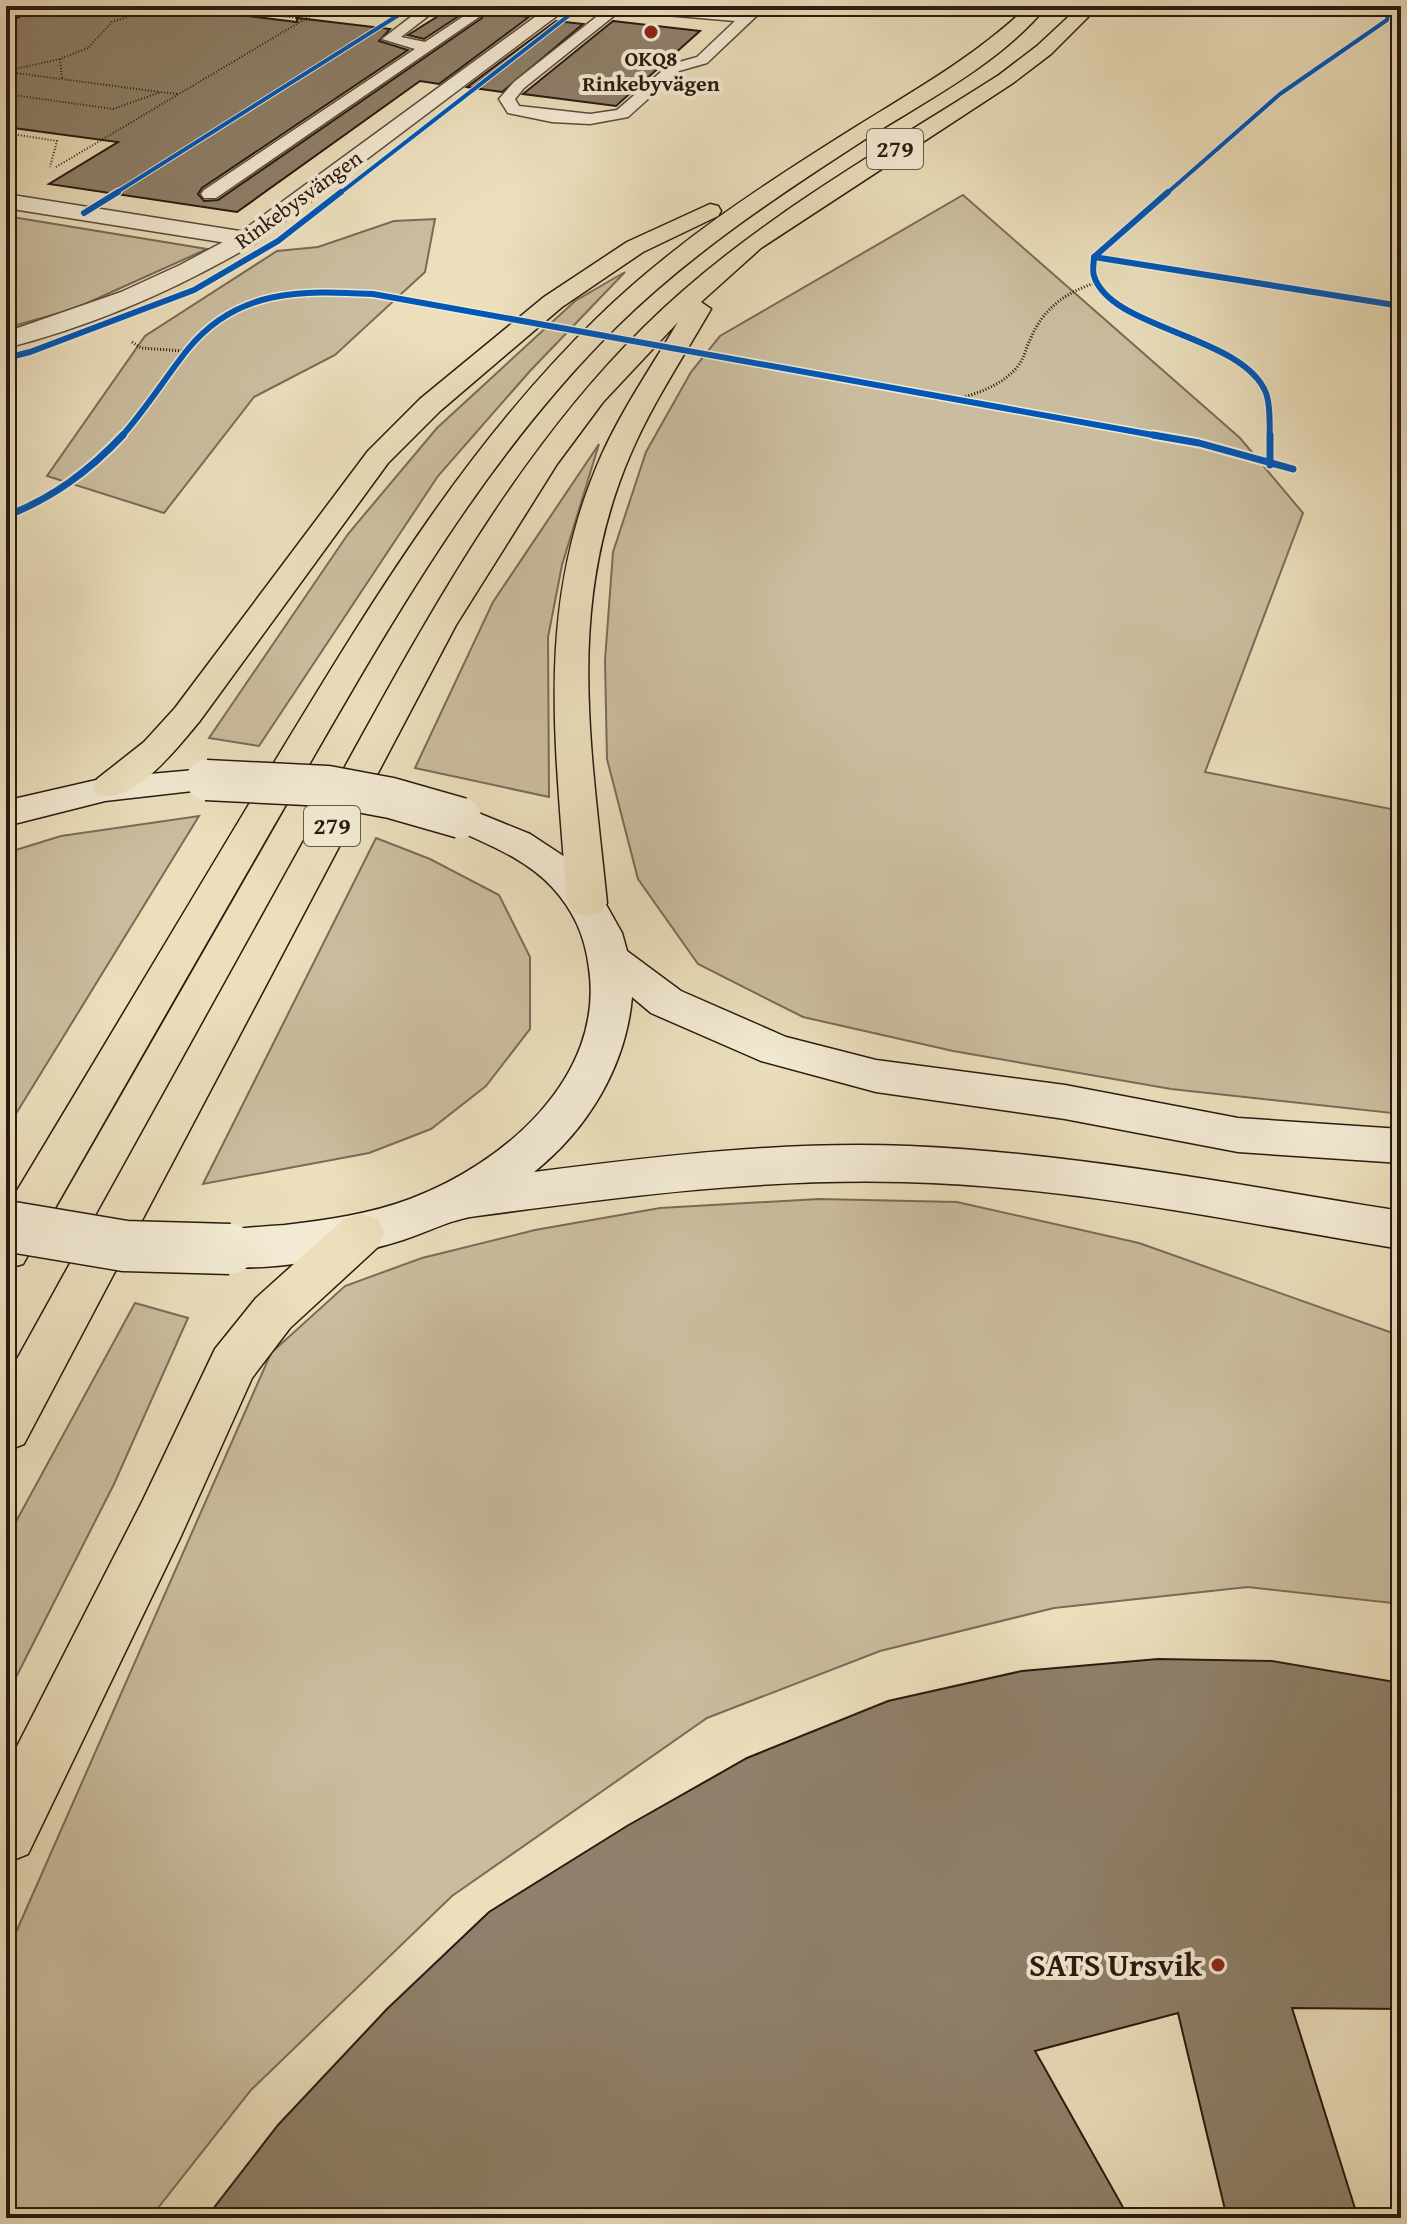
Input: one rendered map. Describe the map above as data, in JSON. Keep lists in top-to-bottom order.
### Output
{
  "streets": {
    "main road": ["279", "Rinkebysvängen"]
  },
  "places": ["OKQ8 Rinkebyvägen", "SATS Ursvik"]
}
